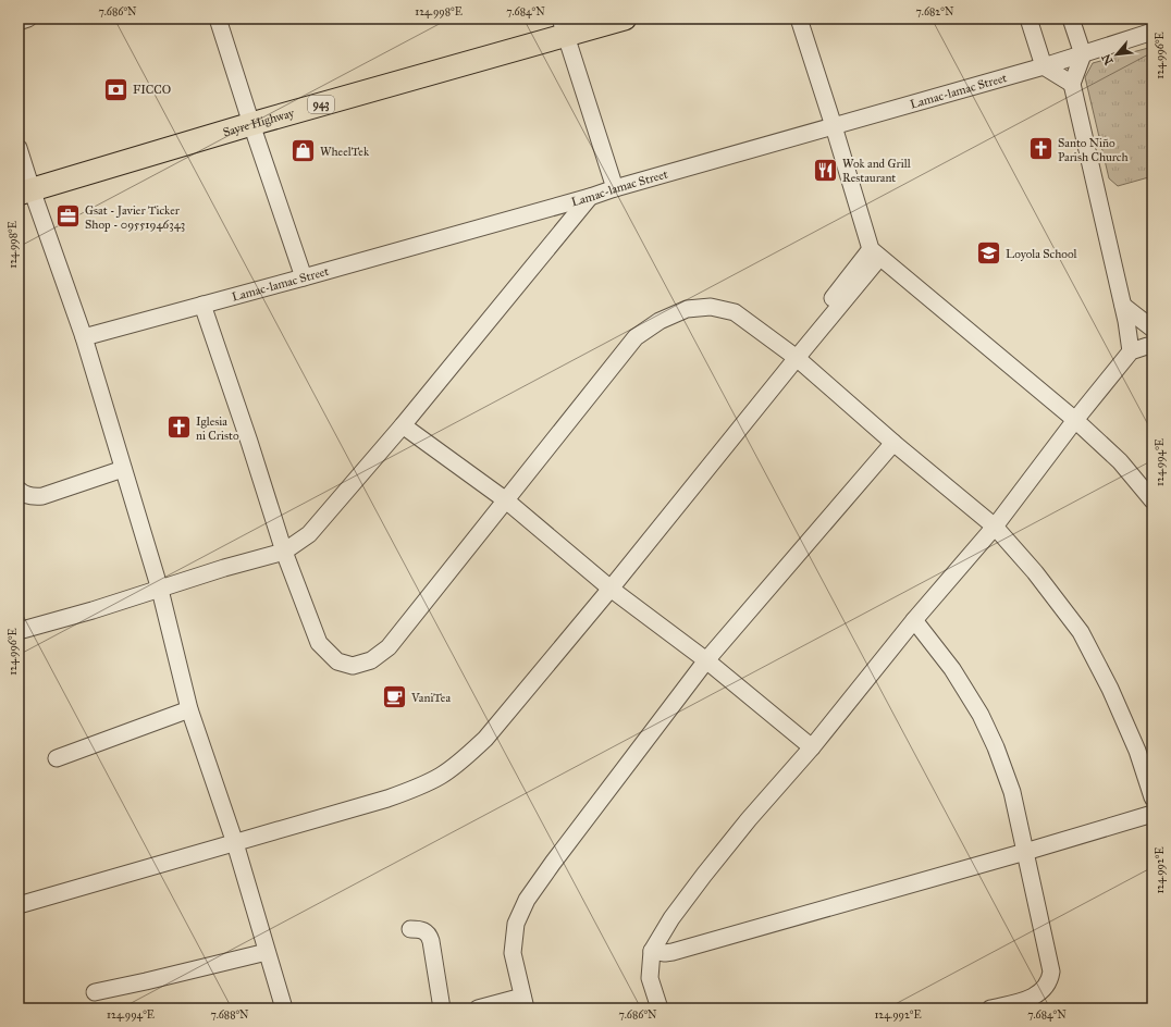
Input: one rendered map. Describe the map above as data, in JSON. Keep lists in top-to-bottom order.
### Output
{
  "streets": {
    "highway": ["943", "Sayre Highway"],
    "street": ["Lamac-lamac Street"]
  },
  "places": {
    "bank": ["FICCO"],
    "church": ["Santo Niño Parish Church", "Iglesia ni Cristo"],
    "shop": ["WheelTek"],
    "restaurant": ["Wok and Grill Restaurant"],
    "office": ["Gsat - Javier Ticker Shop - 09551946343"],
    "school or university": ["Loyola School"],
    "cafe": ["VaniTea"]
  },
  "north": "bottom left",
  "coordinates": [
    "7.686°N",
    "124.998°E",
    "7.684°N",
    "7.682°N",
    "124.996°E",
    "124.994°E",
    "124.992°E",
    "7.688°N"
  ]
}
